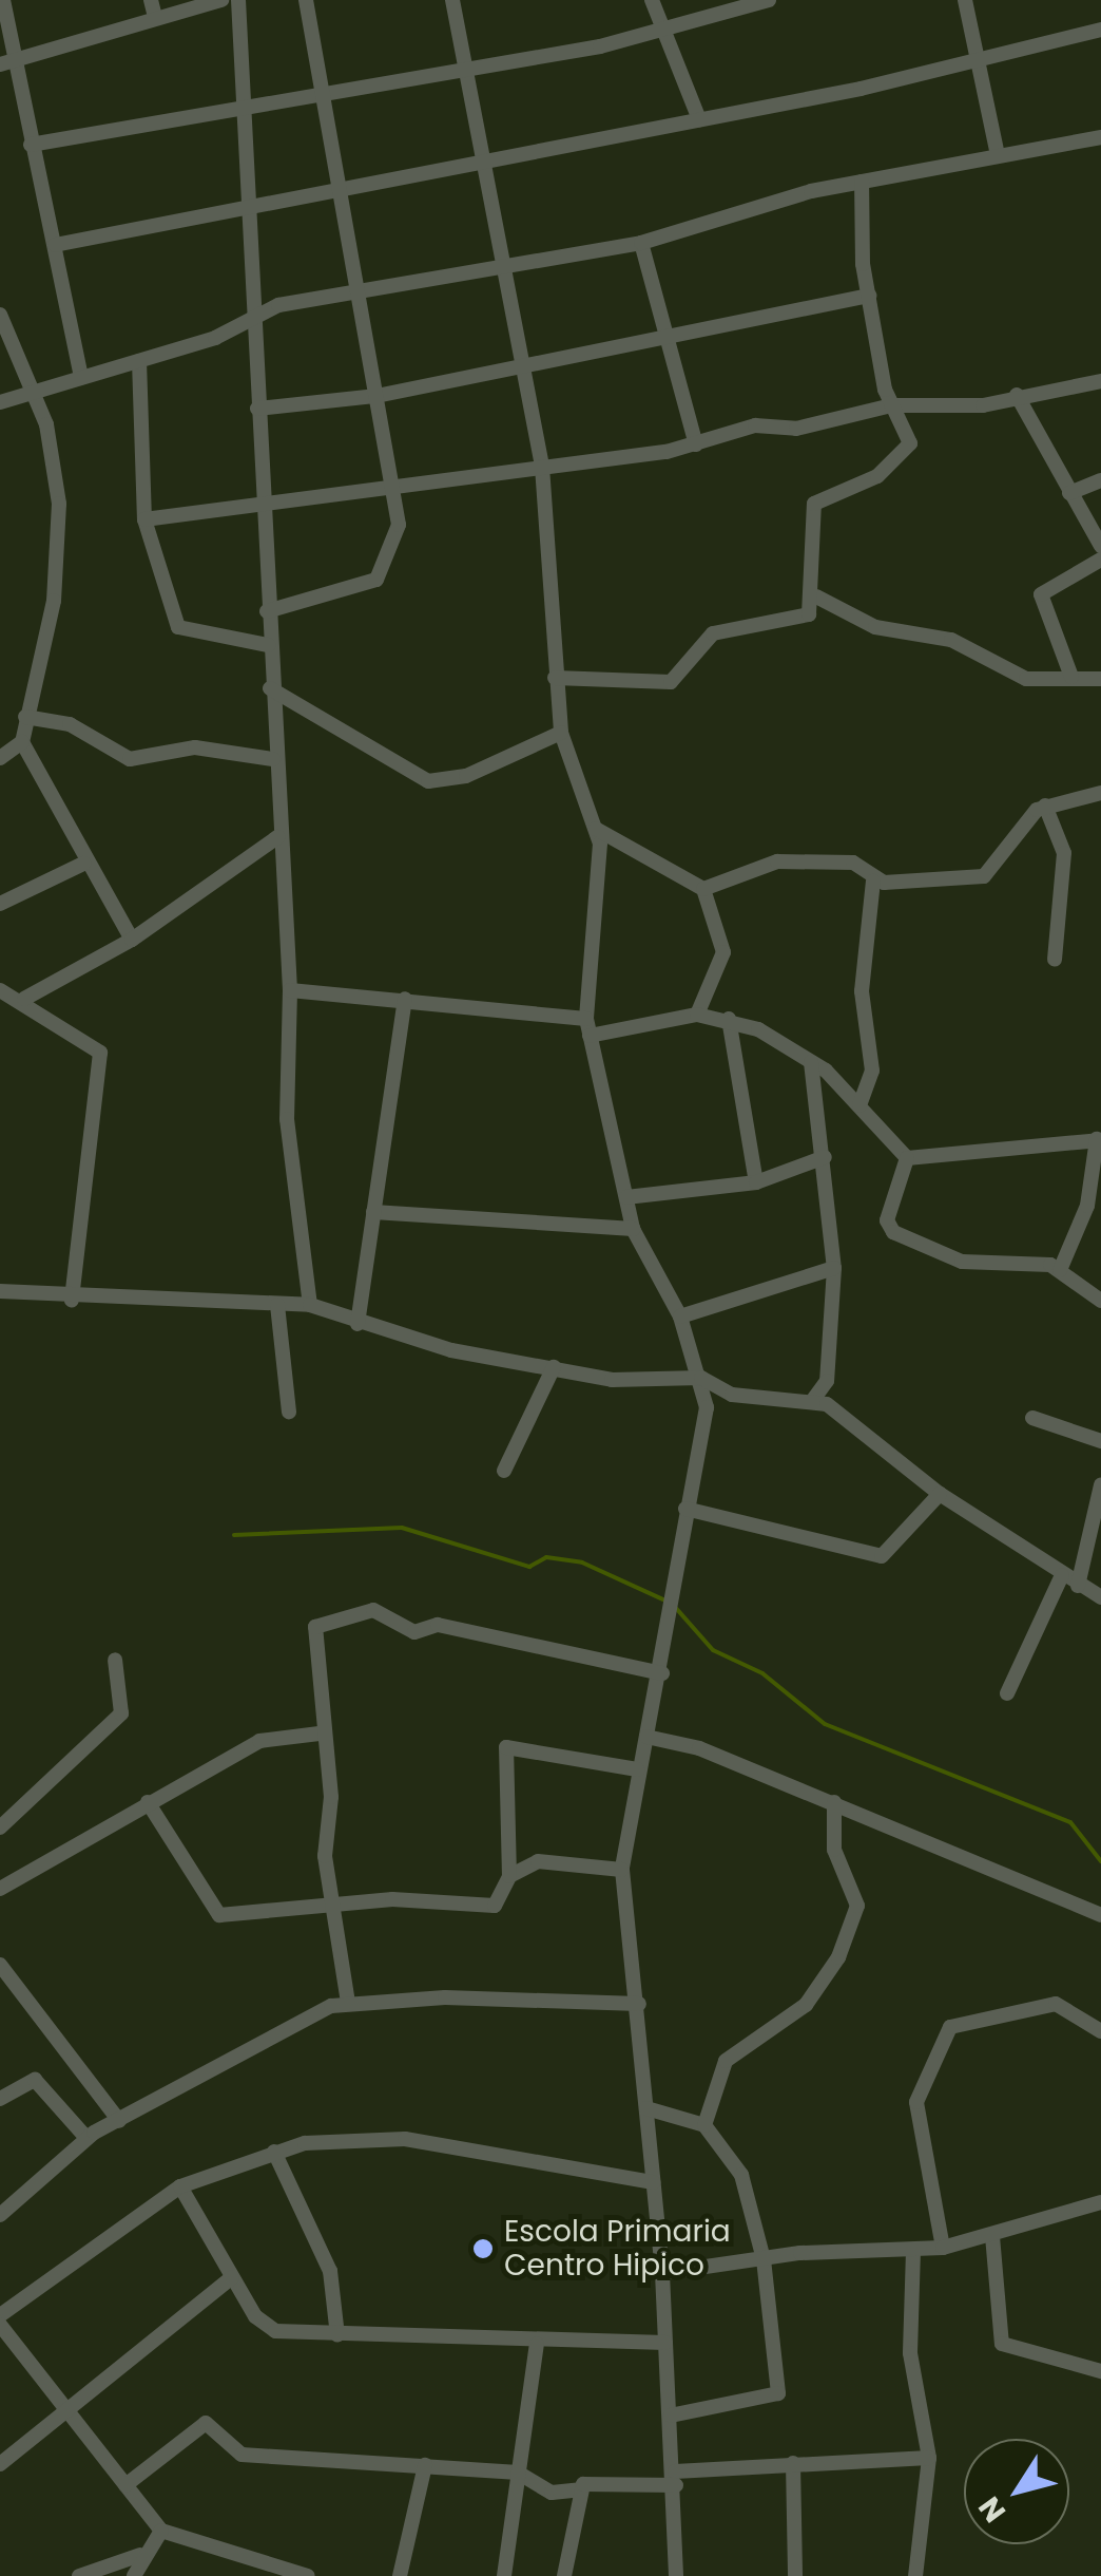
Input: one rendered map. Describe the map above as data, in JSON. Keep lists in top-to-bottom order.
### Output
{
  "places": ["Escola Primaria Centro Hipico"],
  "north": "bottom left"
}
